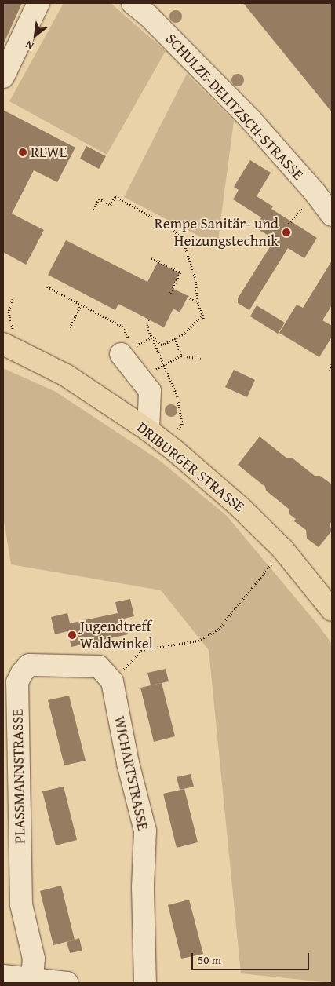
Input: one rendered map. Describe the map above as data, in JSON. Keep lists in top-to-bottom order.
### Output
{
  "streets": {
    "main road": ["DRIBURGER STRASSE"],
    "street": ["SCHULZE-DELITZSCH-STRASSE", "WICHARTSTRASSE", "PLASSMANNSTRASSE"]
  },
  "crossings": [
    ["WICHARTSTRASSE", "PLASSMANNSTRASSE"]
  ],
  "places": ["REWE", "Rempe Sanitär- und Heizungstechnik", "Jugendtreff Waldwinkel"],
  "scale_bar": "50 m",
  "north": "bottom left"
}
